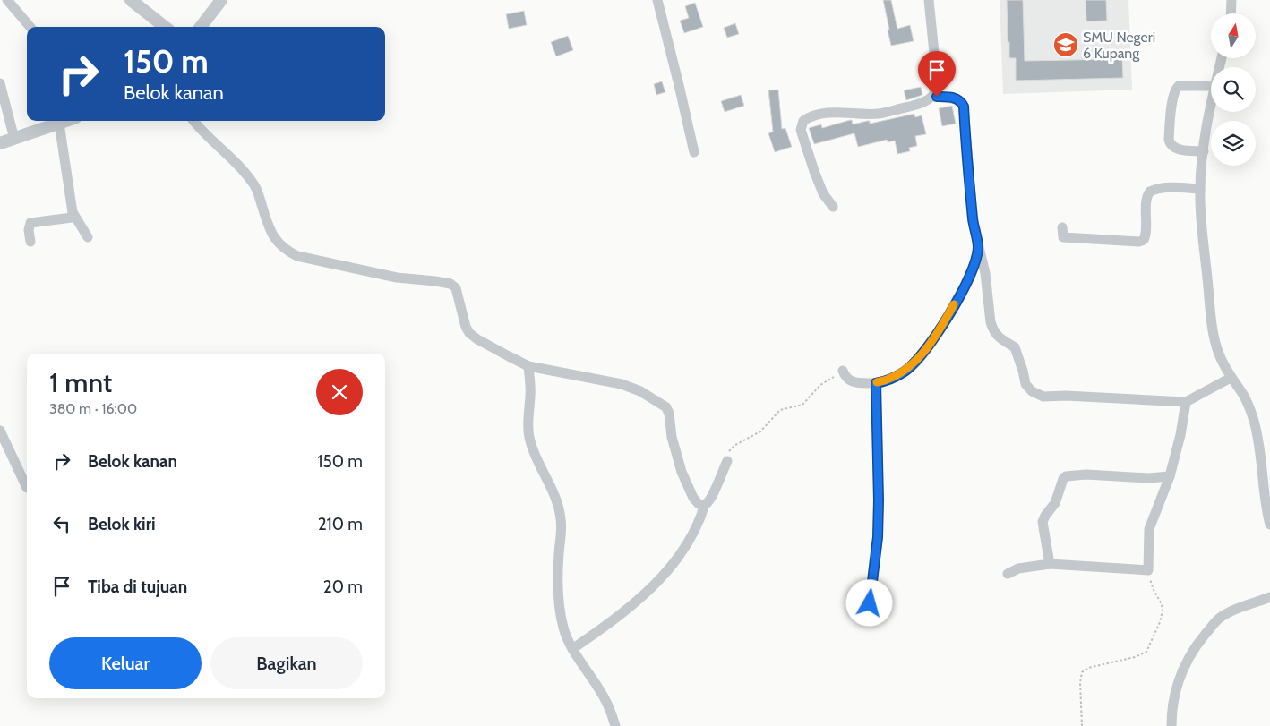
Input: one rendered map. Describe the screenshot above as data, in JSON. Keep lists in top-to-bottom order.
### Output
{
  "places": {
    "school or university": ["SMU Negeri 6 Kupang"]
  },
  "north": "top",
  "page": {
    "turn": ["150 m", "Belok kanan"],
    "heading": ["1 mnt", "380 m · 16:00"],
    "list": [
      {
        "name": "Belok kanan",
        "value": "150 m"
      },
      {
        "name": "Belok kiri",
        "value": "210 m"
      },
      {
        "name": "Tiba di tujuan",
        "value": "20 m"
      }
    ],
    "buttons": ["Keluar", "Bagikan"]
  }
}
